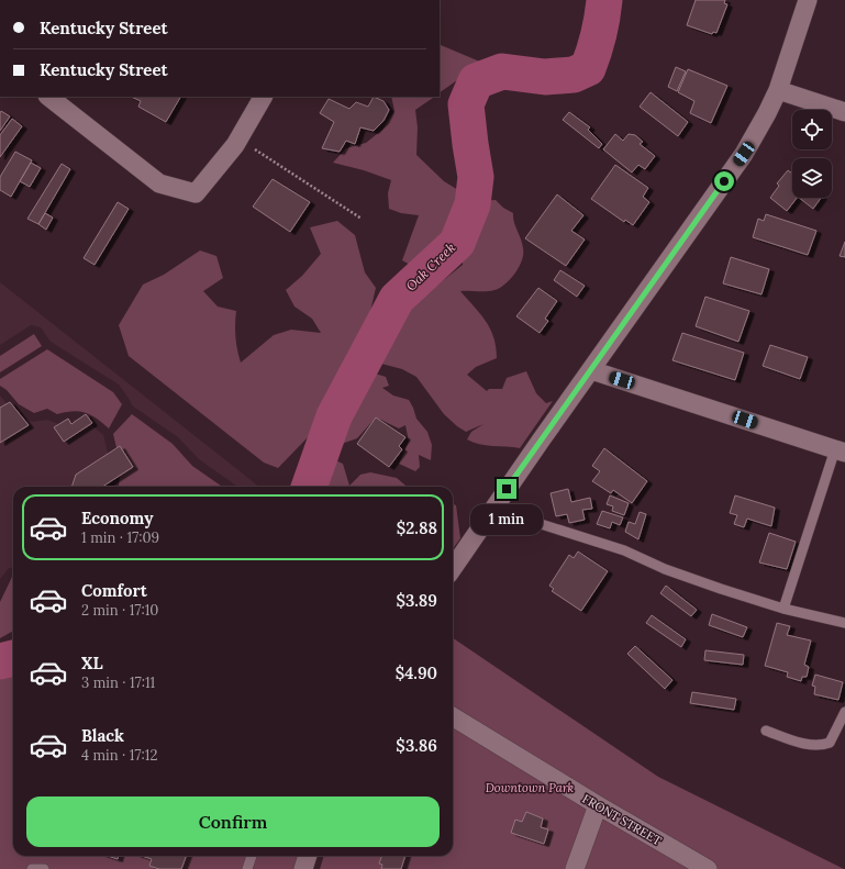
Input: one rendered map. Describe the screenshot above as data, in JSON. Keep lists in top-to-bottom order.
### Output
{
  "streets": {
    "street": ["FRONT STREET"]
  },
  "water": ["Oak Creek"],
  "parks": ["Downtown Park"],
  "page": {
    "banner": ["Kentucky Street", "Kentucky Street"],
    "list": [
      {
        "name": "Economy",
        "note": "1 min · 17:09",
        "value": "$2.88"
      },
      {
        "name": "Comfort",
        "note": "2 min · 17:10",
        "value": "$3.89"
      },
      {
        "name": "XL",
        "note": "3 min · 17:11",
        "value": "$4.90"
      },
      {
        "name": "Black",
        "note": "4 min · 17:12",
        "value": "$3.86"
      }
    ],
    "bubble": "1 min",
    "buttons": "Confirm"
  }
}
